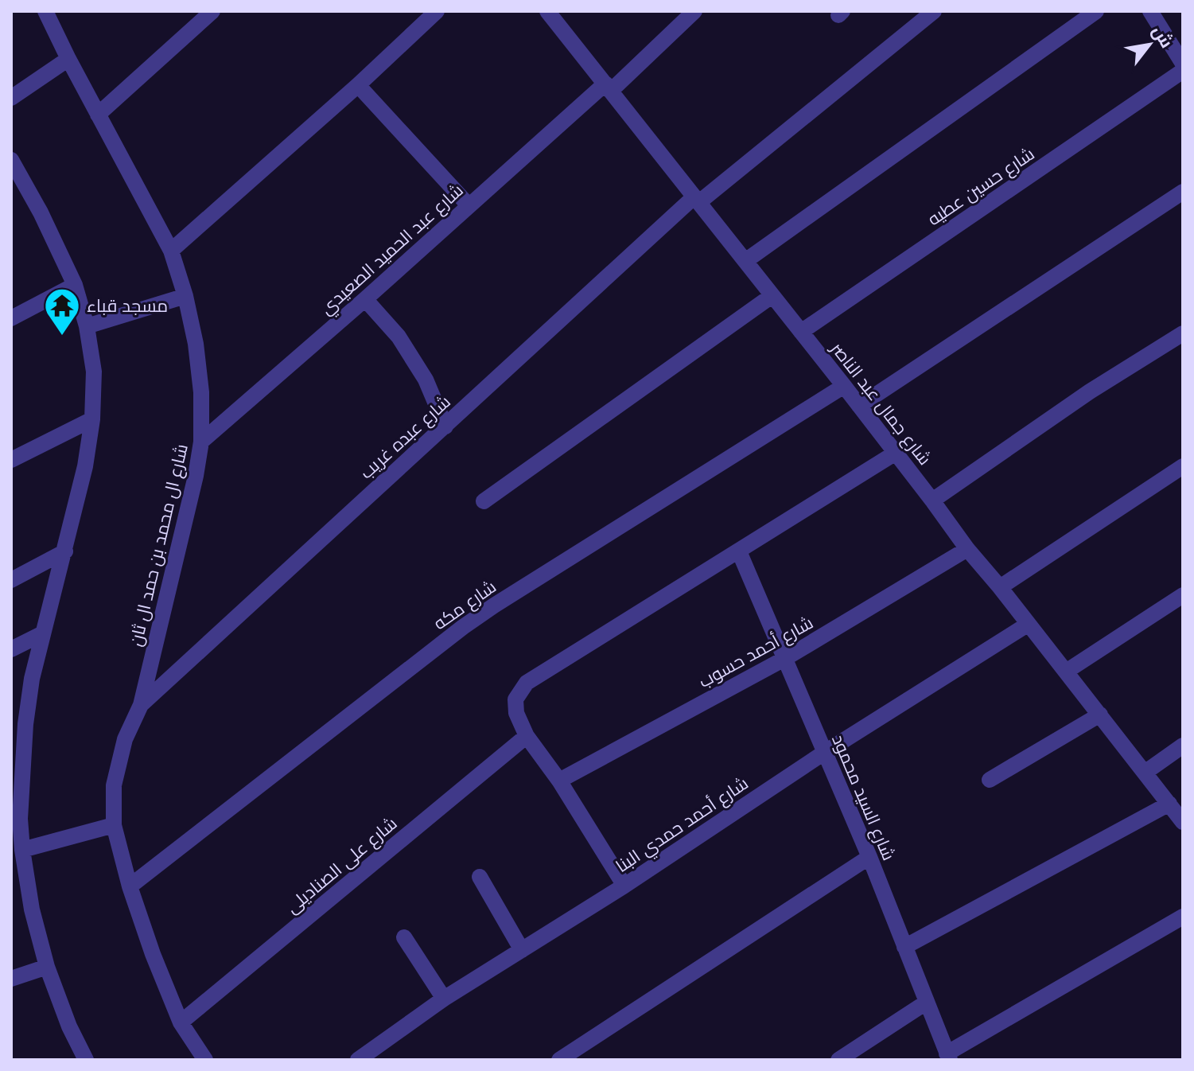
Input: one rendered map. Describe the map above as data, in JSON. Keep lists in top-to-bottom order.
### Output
{
  "streets": {
    "street": [
      "شارع حسين عطيه",
      "شارع عبد الحميد الصعيدي",
      "شارع جمال عبد الناصر",
      "شارع عبده غريب",
      "شارع ال محمد بن حمد ال ثان",
      "شارع مكه",
      "شارع أحمد حسوب",
      "شارع السيد محمود",
      "شارع أحمد حمدي البنا",
      "شارع على الصناديلى"
    ]
  },
  "crossings": [
    ["شارع حسين عطيه", "شارع جمال عبد الناصر"],
    ["شارع عبد الحميد الصعيدي", "شارع جمال عبد الناصر"],
    ["شارع عبد الحميد الصعيدي", "شارع ال محمد بن حمد ال ثان"],
    ["شارع جمال عبد الناصر", "شارع عبده غريب"],
    ["شارع جمال عبد الناصر", "شارع مكه"],
    ["شارع جمال عبد الناصر", "شارع أحمد حسوب"],
    ["شارع جمال عبد الناصر", "شارع أحمد حمدي البنا"],
    ["شارع عبده غريب", "شارع ال محمد بن حمد ال ثان"],
    ["شارع ال محمد بن حمد ال ثان", "شارع مكه"],
    ["شارع ال محمد بن حمد ال ثان", "شارع على الصناديلى"],
    ["شارع أحمد حسوب", "شارع السيد محمود"],
    ["شارع السيد محمود", "شارع أحمد حمدي البنا"]
  ],
  "places": {
    "temple": ["مسجد قباء"]
  },
  "north": "top right"
}
